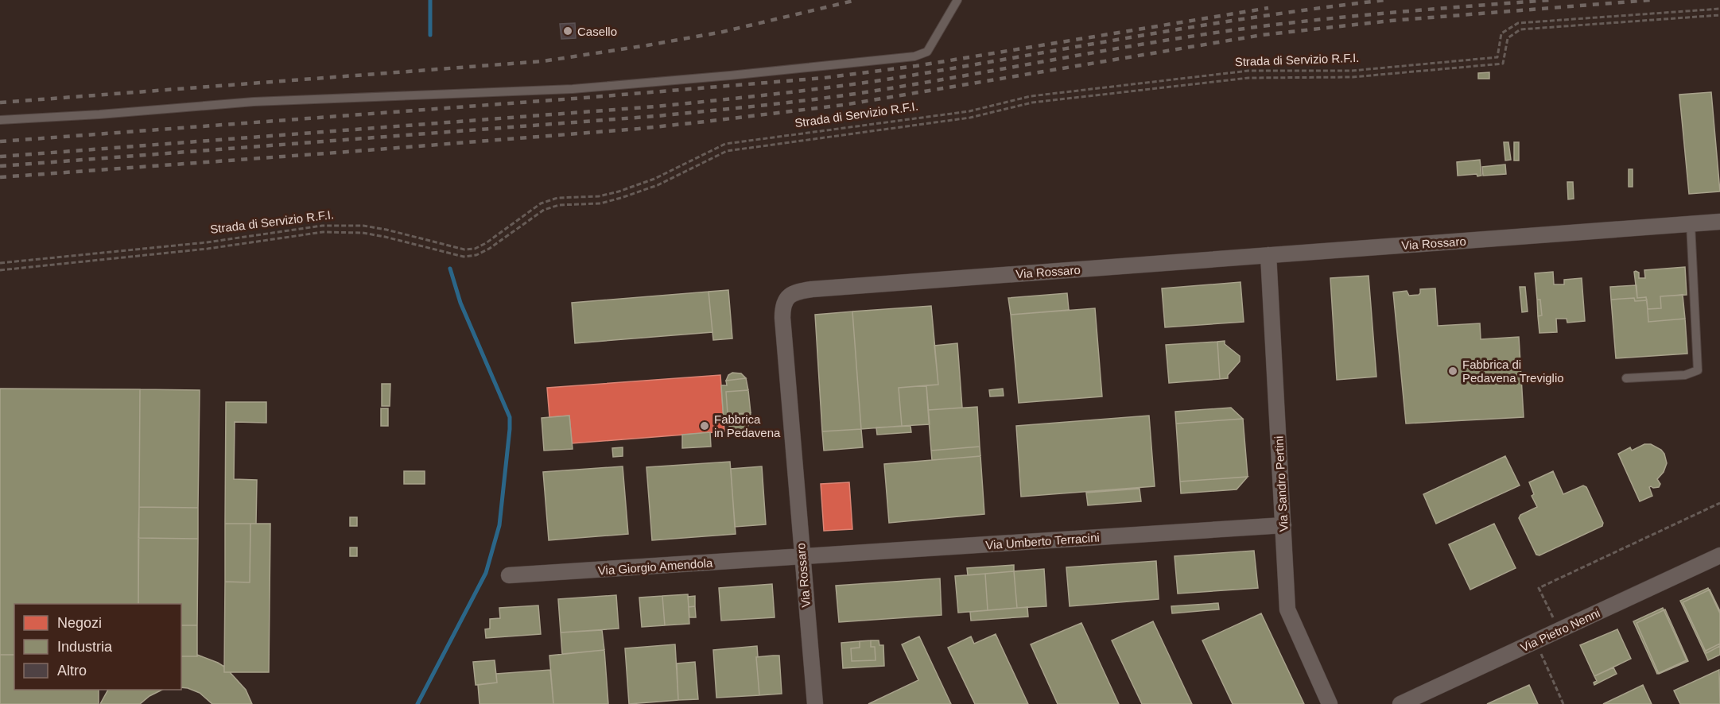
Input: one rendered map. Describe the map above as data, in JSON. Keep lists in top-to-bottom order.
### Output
{
  "streets": {
    "street": [
      "Via Rossaro",
      "Via Sandro Pertini",
      "Via Umberto Terracini",
      "Via Giorgio Amendola",
      "Via Pietro Nenni"
    ],
    "path": ["Strada di Servizio R.F.I."]
  },
  "crossings": [
    ["Via Rossaro", "Via Sandro Pertini"],
    ["Via Rossaro", "Via Umberto Terracini"],
    ["Via Rossaro", "Via Giorgio Amendola"],
    ["Via Sandro Pertini", "Via Umberto Terracini"],
    ["Via Umberto Terracini", "Via Giorgio Amendola"]
  ],
  "places": ["Casello", "Fabbrica di Pedavena Treviglio", "Fabbrica in Pedavena"],
  "legend": ["Negozi", "Industria", "Altro"]
}
